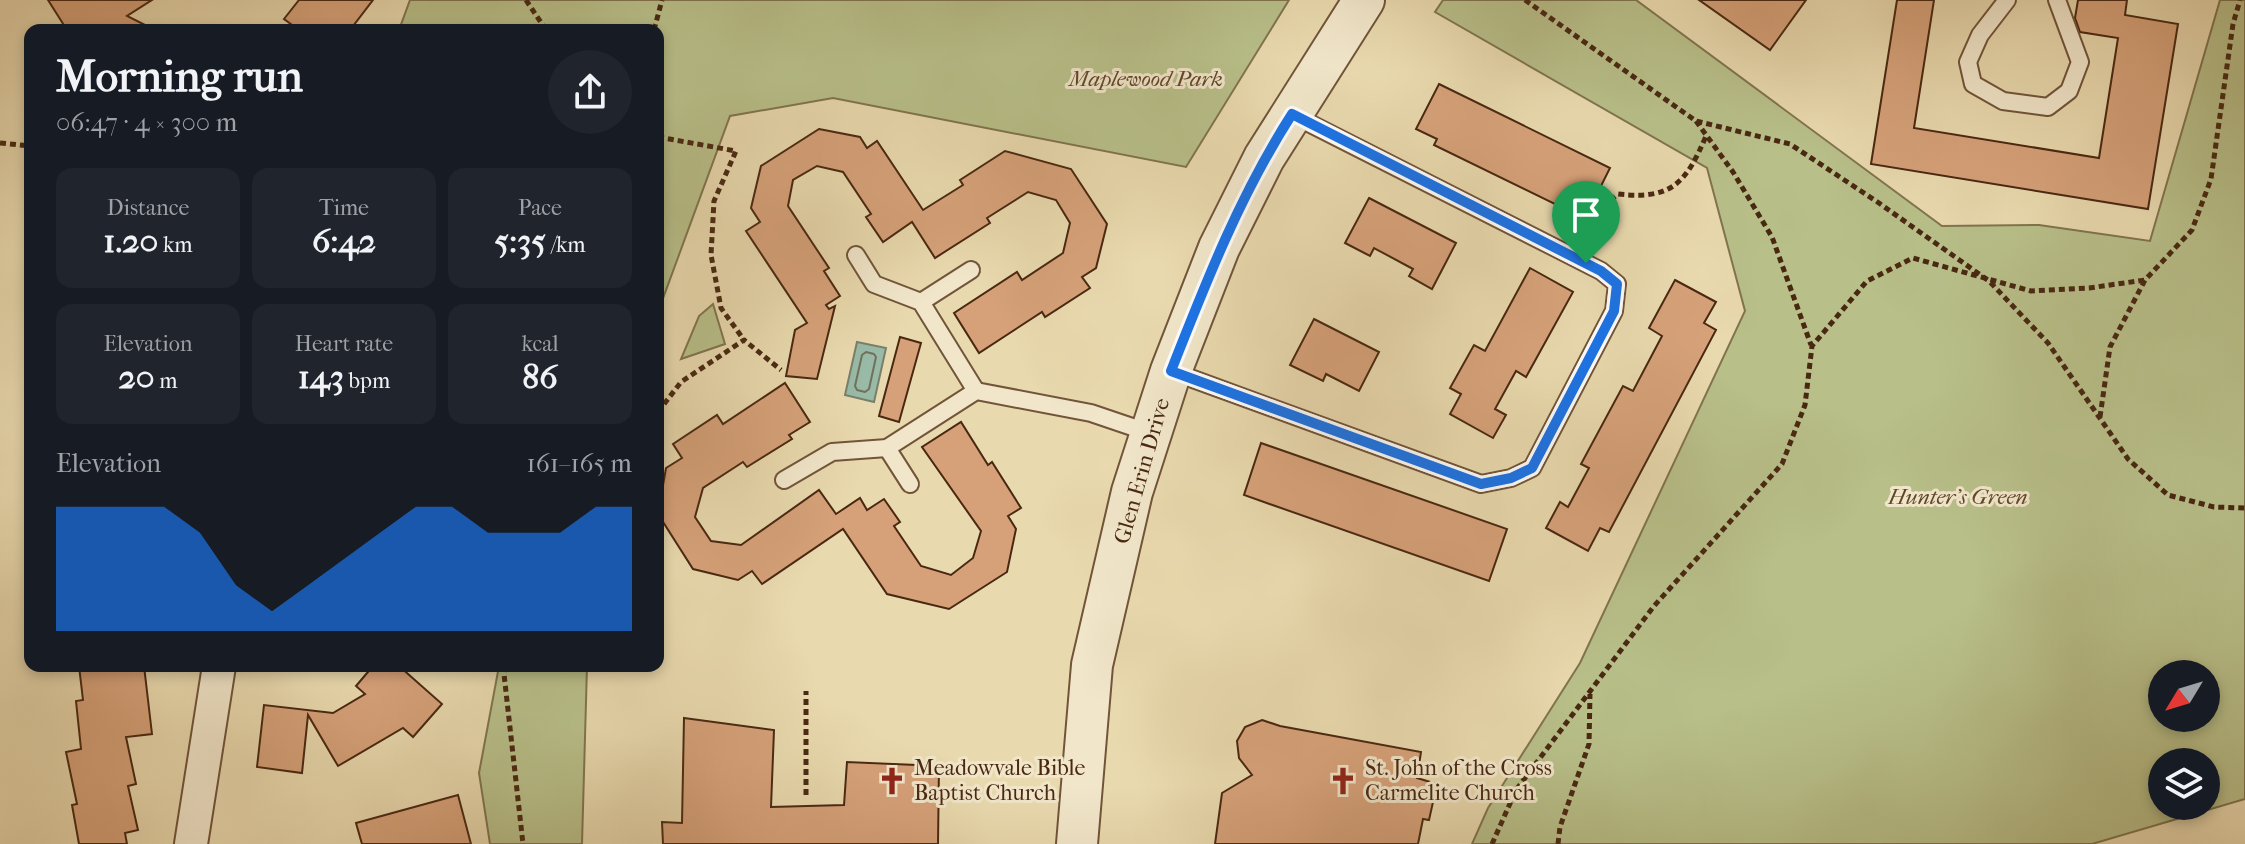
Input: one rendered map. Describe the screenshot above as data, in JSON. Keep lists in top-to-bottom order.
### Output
{
  "streets": {
    "street": ["Glen Erin Drive"]
  },
  "parks": ["Maplewood Park", "Hunter's Green"],
  "places": {
    "church": ["Meadowvale Bible Baptist Church", "St. John of the Cross Carmelite Church"]
  },
  "north": "bottom left",
  "page": {
    "heading": ["Morning run", "06:47 · 4 × 300 m"],
    "stats": [
      ["Distance", "1.20 km"],
      ["Time", "6:42"],
      ["Pace", "5:35 /km"],
      ["Elevation", "20 m"],
      ["Heart rate", "143 bpm"],
      ["kcal", "86"]
    ],
    "chart": ["Elevation", "161–165 m"]
  }
}
